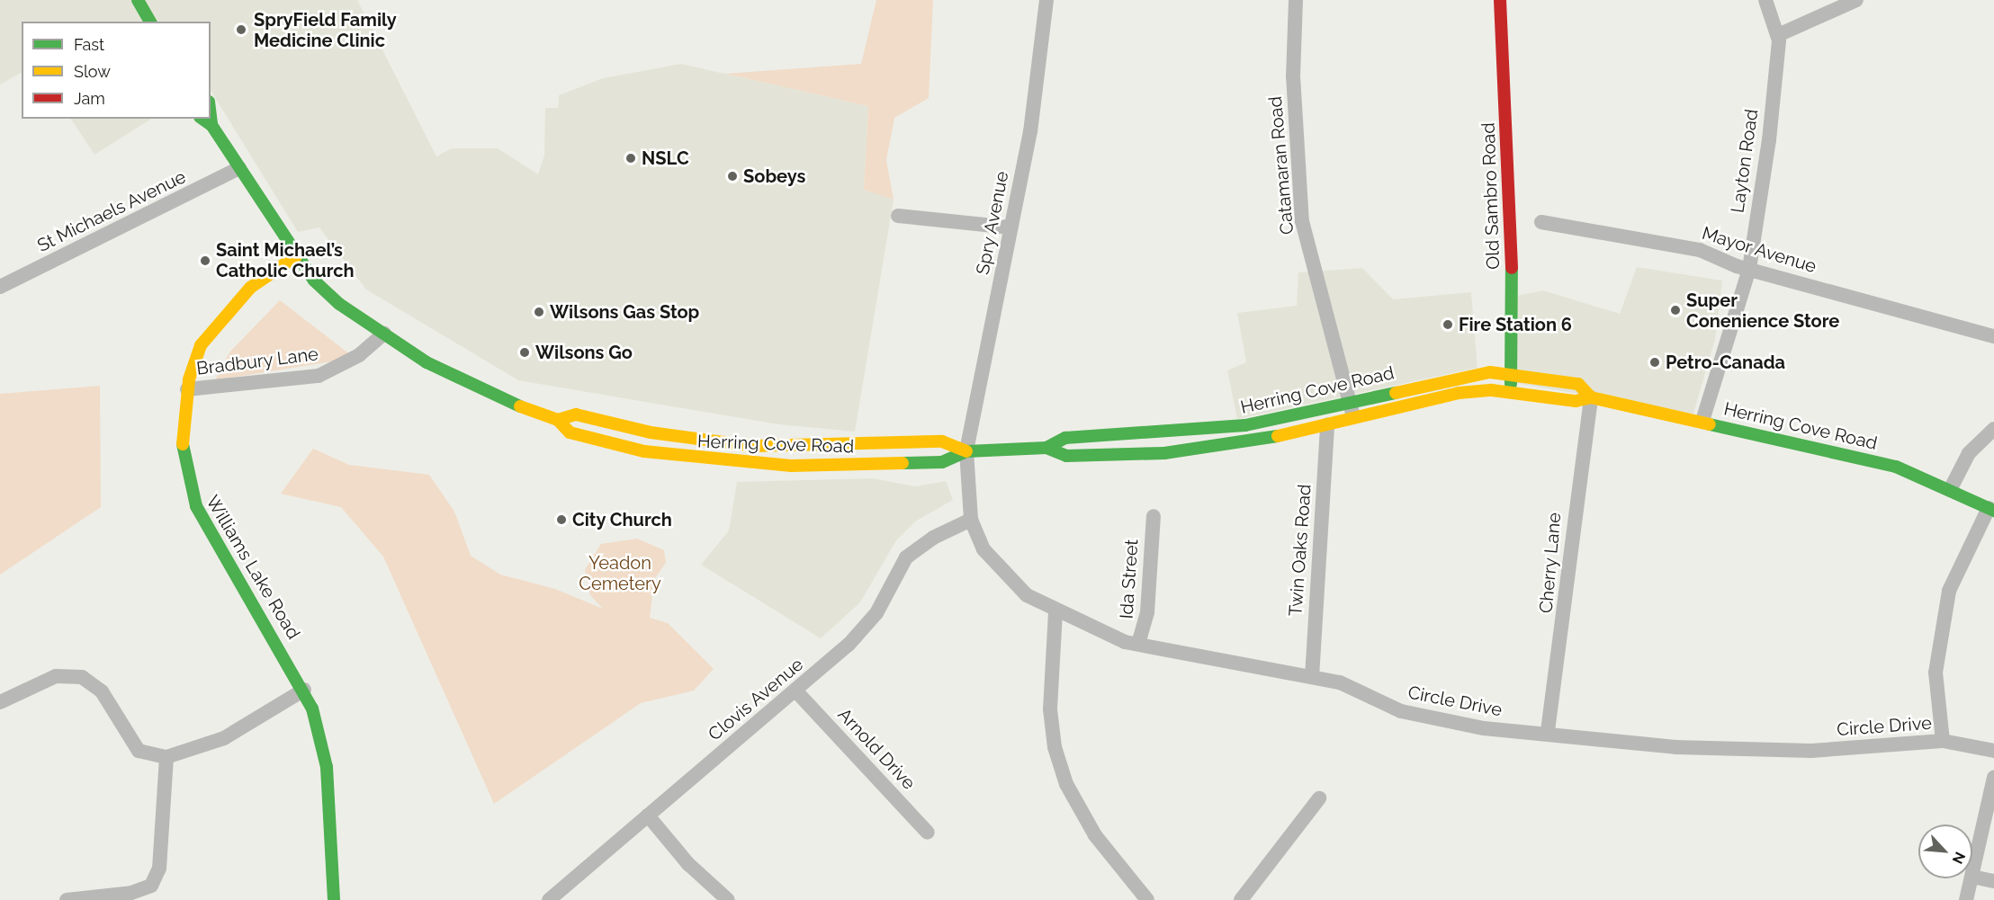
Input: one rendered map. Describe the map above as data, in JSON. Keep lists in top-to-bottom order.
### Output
{
  "streets": {
    "main road": ["Old Sambro Road", "Herring Cove Road", "Williams Lake Road"],
    "street": [
      "Layton Road",
      "Catamaran Road",
      "St Michaels Avenue",
      "Spry Avenue",
      "Mayor Avenue",
      "Bradbury Lane",
      "Twin Oaks Road",
      "Cherry Lane",
      "Ida Street",
      "Clovis Avenue",
      "Circle Drive",
      "Arnold Drive"
    ]
  },
  "crossings": [
    ["Layton Road", "Mayor Avenue"],
    ["Layton Road", "Herring Cove Road"],
    ["Catamaran Road", "Herring Cove Road"],
    ["Old Sambro Road", "Herring Cove Road"],
    ["St Michaels Avenue", "Herring Cove Road"],
    ["Spry Avenue", "Herring Cove Road"],
    ["Spry Avenue", "Circle Drive"],
    ["Bradbury Lane", "Herring Cove Road"],
    ["Bradbury Lane", "Williams Lake Road"],
    ["Herring Cove Road", "Twin Oaks Road"],
    ["Herring Cove Road", "Cherry Lane"],
    ["Herring Cove Road", "Williams Lake Road"],
    ["Herring Cove Road", "Circle Drive"],
    ["Twin Oaks Road", "Circle Drive"],
    ["Cherry Lane", "Circle Drive"],
    ["Ida Street", "Circle Drive"],
    ["Clovis Avenue", "Circle Drive"],
    ["Clovis Avenue", "Arnold Drive"]
  ],
  "parks": ["Yeadon Cemetery"],
  "places": [
    "SpryField Family Medicine Clinic",
    "NSLC",
    "Sobeys",
    "Saint Michael’s Catholic Church",
    "Super Conenience Store",
    "Wilsons Gas Stop",
    "Fire Station 6",
    "Wilsons Go",
    "Petro-Canada",
    "City Church"
  ],
  "legend": ["Fast", "Slow", "Jam"],
  "north": "bottom right"
}
